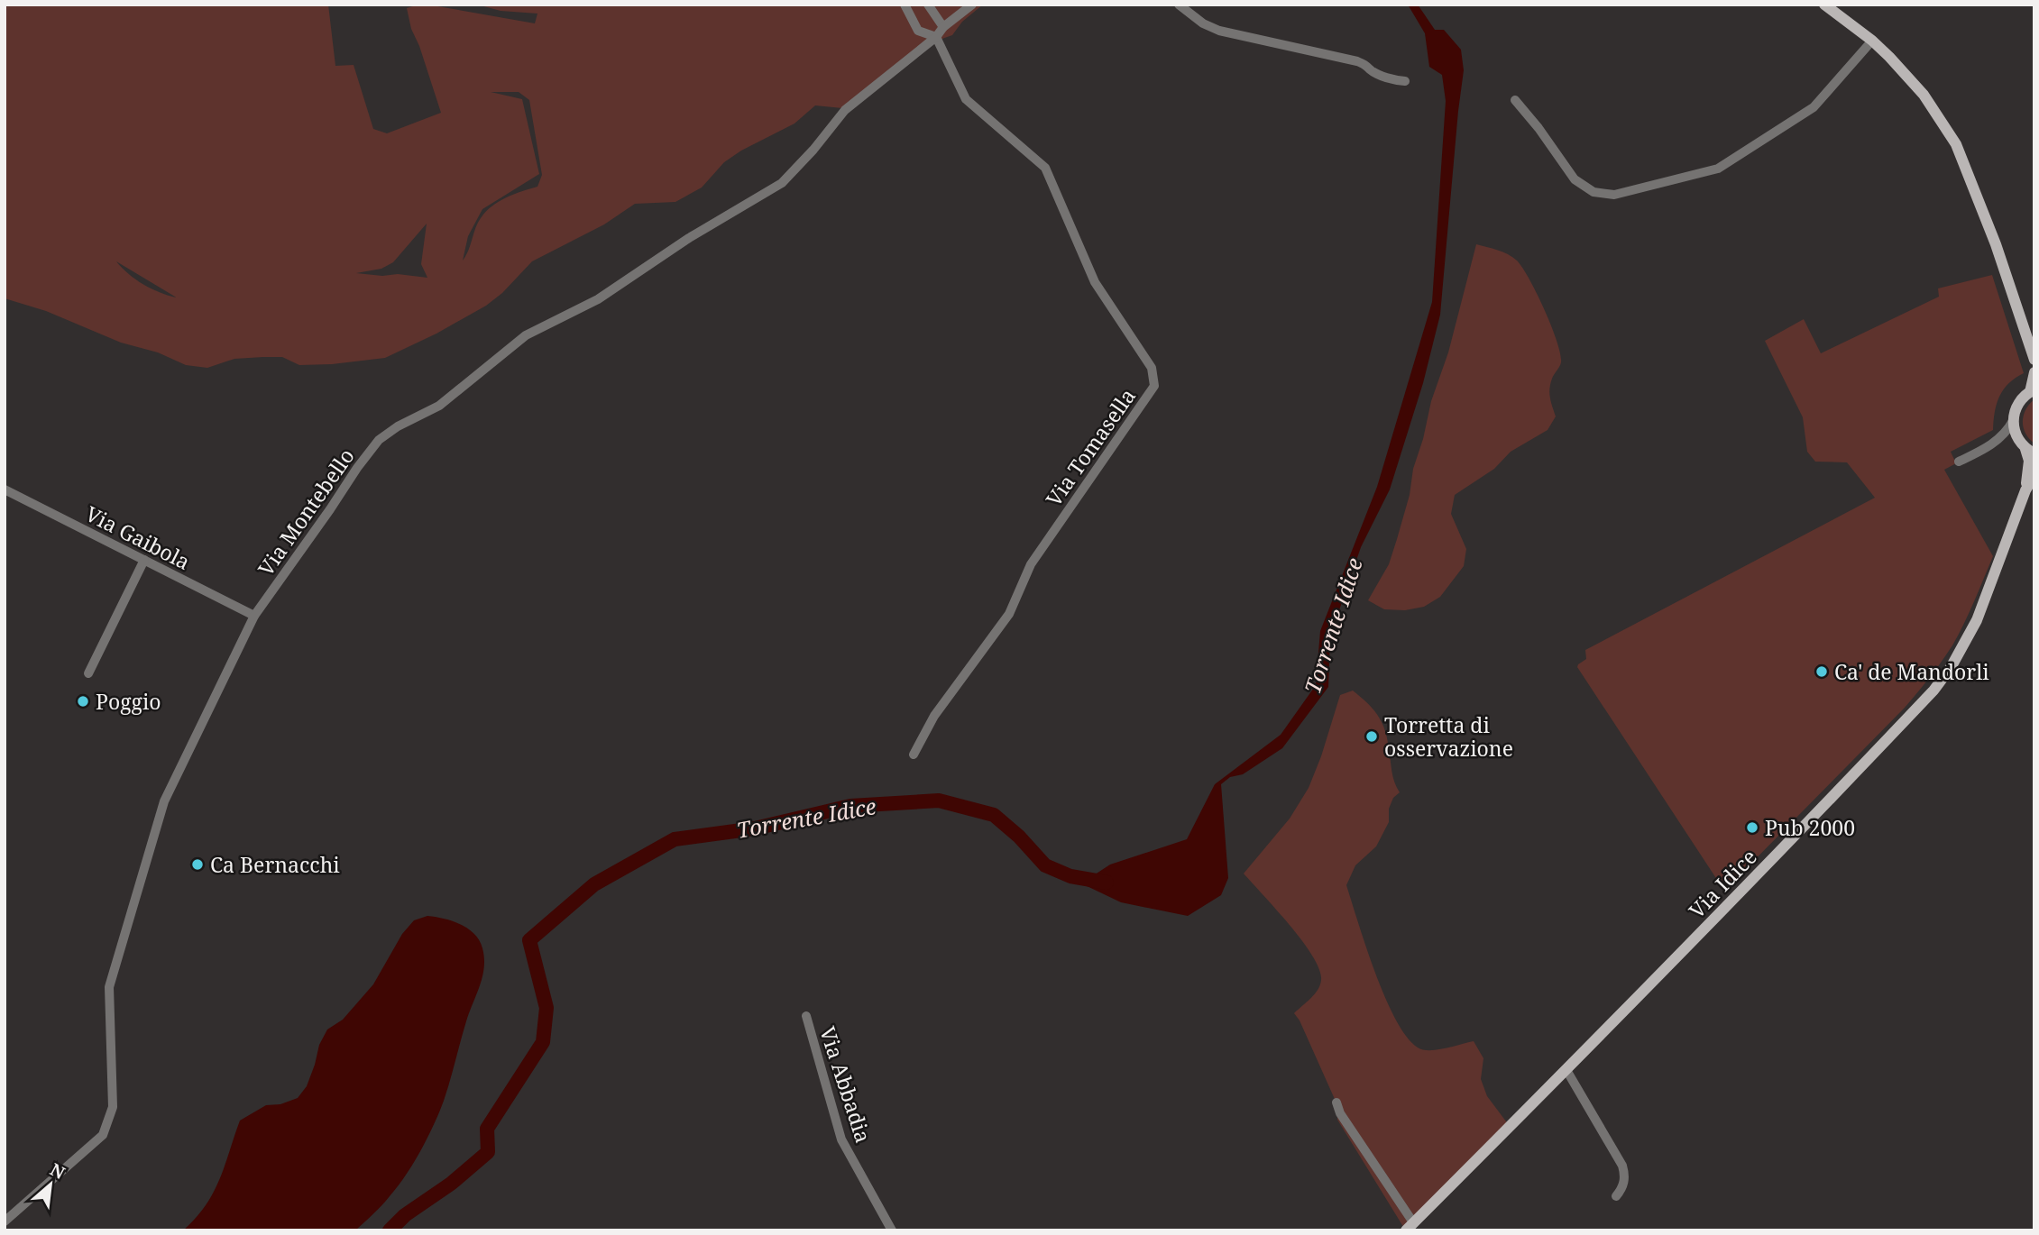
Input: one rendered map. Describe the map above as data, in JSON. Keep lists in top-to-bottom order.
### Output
{
  "streets": {
    "main road": ["Via Idice"],
    "street": [
      "Via Tomasella",
      "Via Montebello",
      "Via Gaibola",
      "Via Abbadia"
    ]
  },
  "crossings": [
    ["Via Tomasella", "Via Montebello"],
    ["Via Montebello", "Via Gaibola"]
  ],
  "water": ["Torrente Idice"],
  "places": [
    "Ca' de Mandorli",
    "Poggio",
    "Torretta di osservazione",
    "Pub 2000",
    "Ca Bernacchi"
  ],
  "north": "top right"
}
